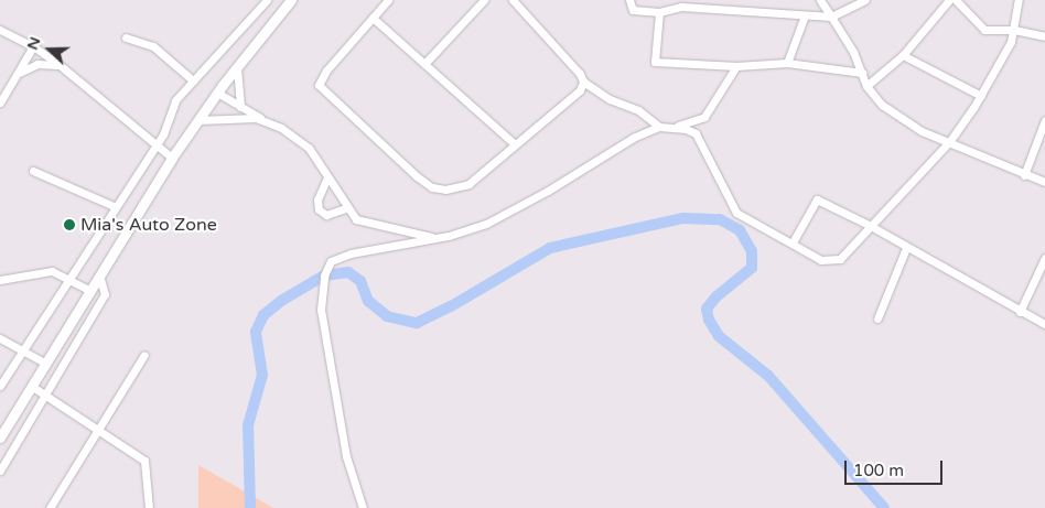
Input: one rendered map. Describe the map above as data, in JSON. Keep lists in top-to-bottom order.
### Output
{
  "places": ["Mia's Auto Zone"],
  "scale_bar": "100 m",
  "north": "left"
}
